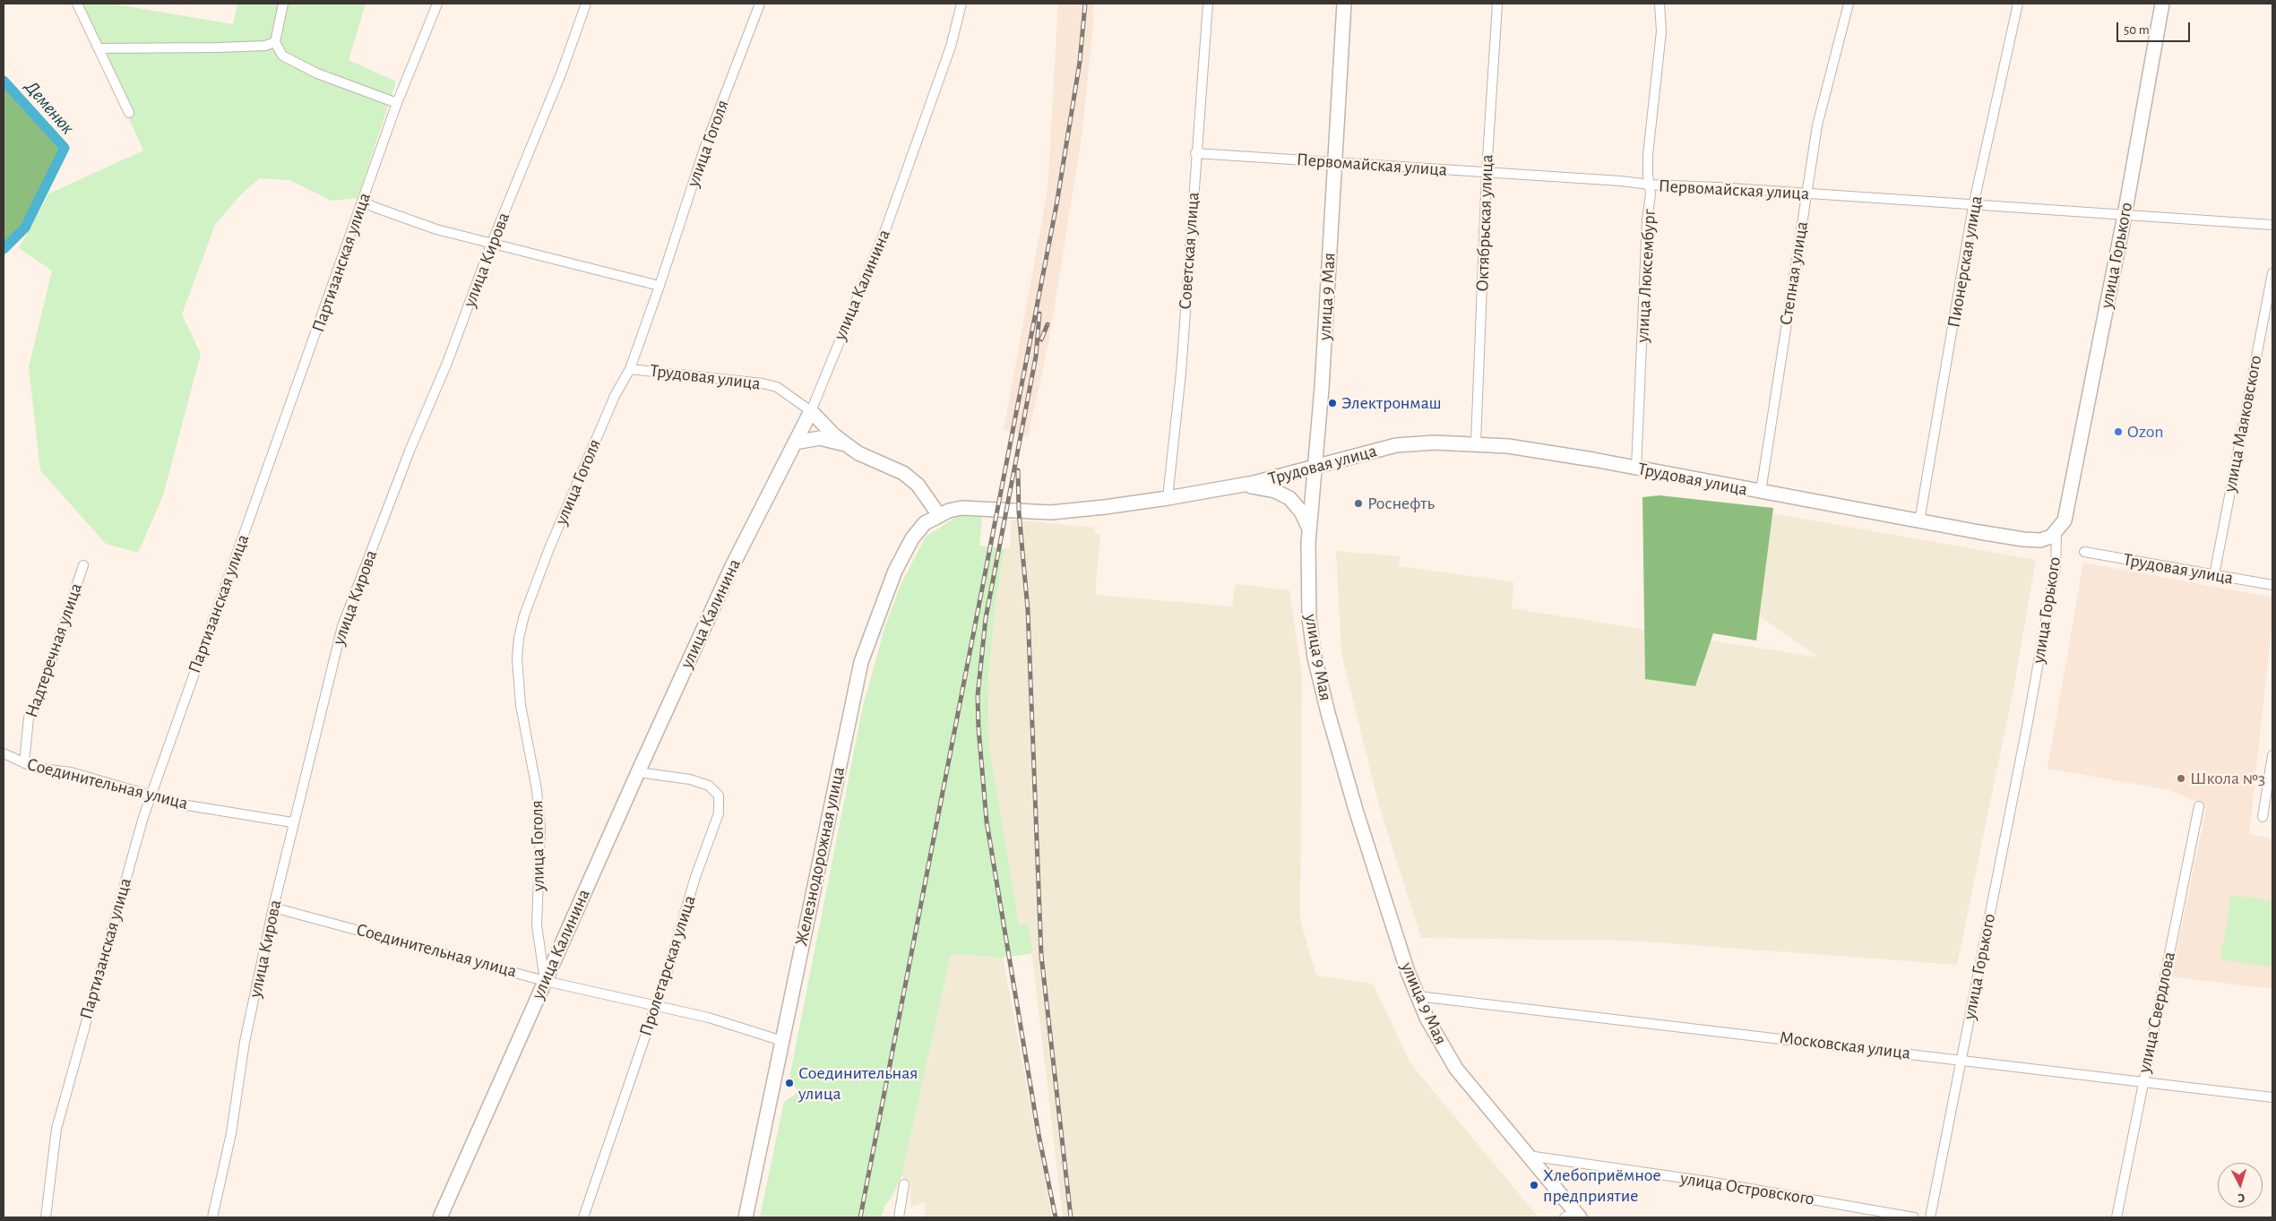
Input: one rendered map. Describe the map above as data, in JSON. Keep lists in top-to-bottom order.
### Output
{
  "streets": {
    "street": [
      "улица Гоголя",
      "Первомайская улица",
      "Октябрьская улица",
      "Советская улица",
      "улица Горького",
      "улица Кирова",
      "Пионерская улица",
      "Партизанская улица",
      "Степная улица",
      "улица Люксембург",
      "улица Калинина",
      "улица 9 Мая",
      "Трудовая улица",
      "улица Маяковского",
      "Надтеречная улица",
      "Соединительная улица",
      "Железнодорожная улица",
      "Пролетарская улица",
      "улица Свердлова",
      "Московская улица",
      "улица Островского"
    ]
  },
  "crossings": [
    ["улица Гоголя", "улица Калинина"],
    ["улица Гоголя", "Трудовая улица"],
    ["улица Гоголя", "Соединительная улица"],
    ["Первомайская улица", "Октябрьская улица"],
    ["Первомайская улица", "Советская улица"],
    ["Первомайская улица", "улица Горького"],
    ["Первомайская улица", "Пионерская улица"],
    ["Первомайская улица", "Степная улица"],
    ["Первомайская улица", "улица Люксембург"],
    ["Первомайская улица", "улица 9 Мая"],
    ["Октябрьская улица", "Трудовая улица"],
    ["Советская улица", "Трудовая улица"],
    ["улица Горького", "Трудовая улица"],
    ["улица Горького", "Московская улица"],
    ["улица Кирова", "Соединительная улица"],
    ["Пионерская улица", "Трудовая улица"],
    ["Партизанская улица", "Соединительная улица"],
    ["Степная улица", "Трудовая улица"],
    ["улица Люксембург", "Трудовая улица"],
    ["улица Калинина", "Трудовая улица"],
    ["улица Калинина", "Соединительная улица"],
    ["улица Калинина", "Пролетарская улица"],
    ["улица 9 Мая", "Трудовая улица"],
    ["улица 9 Мая", "Московская улица"],
    ["улица 9 Мая", "улица Островского"],
    ["Трудовая улица", "улица Маяковского"],
    ["Трудовая улица", "Железнодорожная улица"],
    ["Надтеречная улица", "Соединительная улица"],
    ["Соединительная улица", "Железнодорожная улица"],
    ["Соединительная улица", "Пролетарская улица"],
    ["улица Свердлова", "Московская улица"]
  ],
  "water": ["Деменюк"],
  "places": [
    "Электронмаш",
    "Ozon",
    "Роснефть",
    "Школа №3",
    "Соединительная улица",
    "Хлебоприёмное предприятие"
  ],
  "scale_bar": "50 m",
  "north": "bottom"
}
